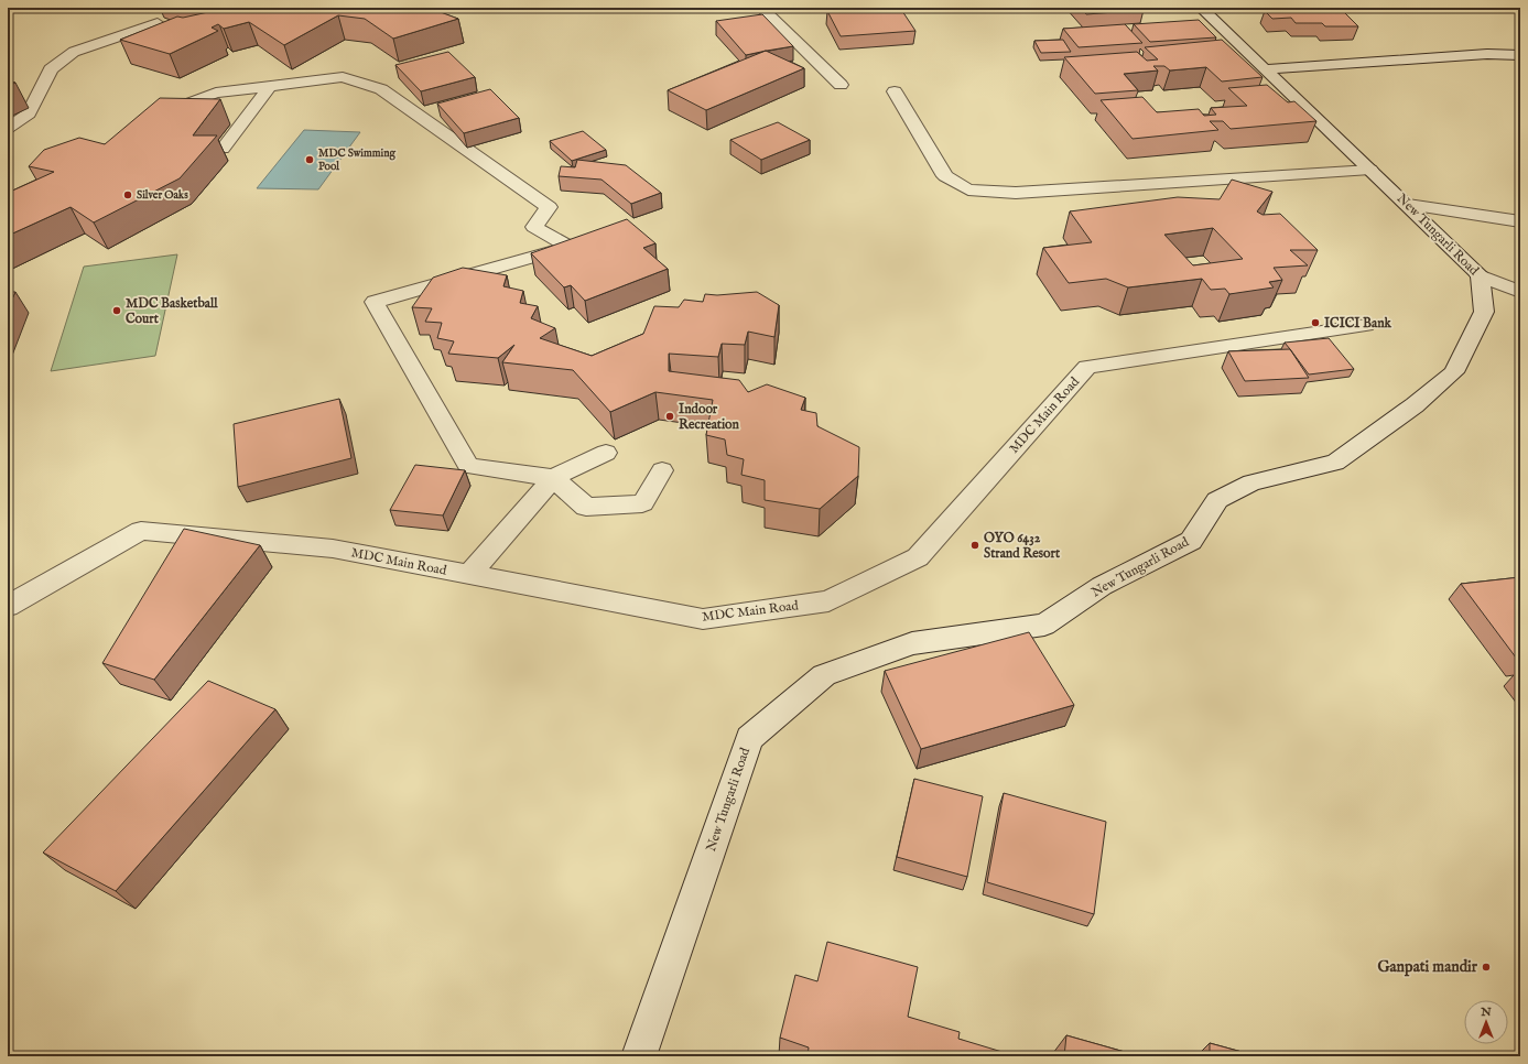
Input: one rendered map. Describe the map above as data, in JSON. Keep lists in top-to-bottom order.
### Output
{
  "streets": {
    "street": ["New Tungarli Road", "MDC Main Road"]
  },
  "places": [
    "MDC Swimming Pool",
    "Silver Oaks",
    "MDC Basketball Court",
    "ICICI Bank",
    "Indoor Recreation",
    "OYO 6432 Strand Resort",
    "Ganpati mandir"
  ],
  "north": "top"
}
